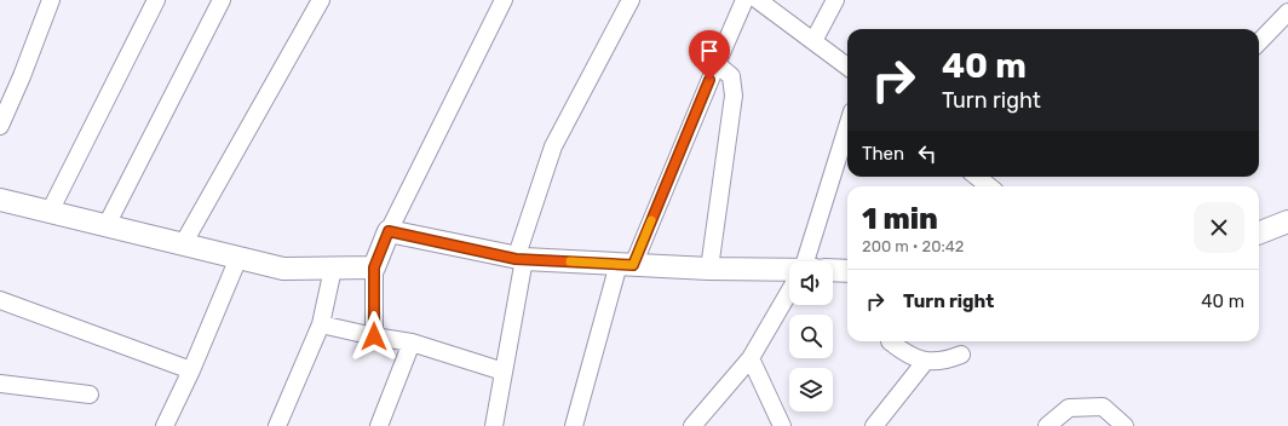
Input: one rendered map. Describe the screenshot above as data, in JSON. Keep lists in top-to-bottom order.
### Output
{
  "page": {
    "turn": ["40 m", "Turn right"],
    "then": "Then",
    "heading": ["1 min", "200 m · 20:42"],
    "list": [
      {
        "name": "Turn right",
        "value": "40 m"
      }
    ]
  }
}
